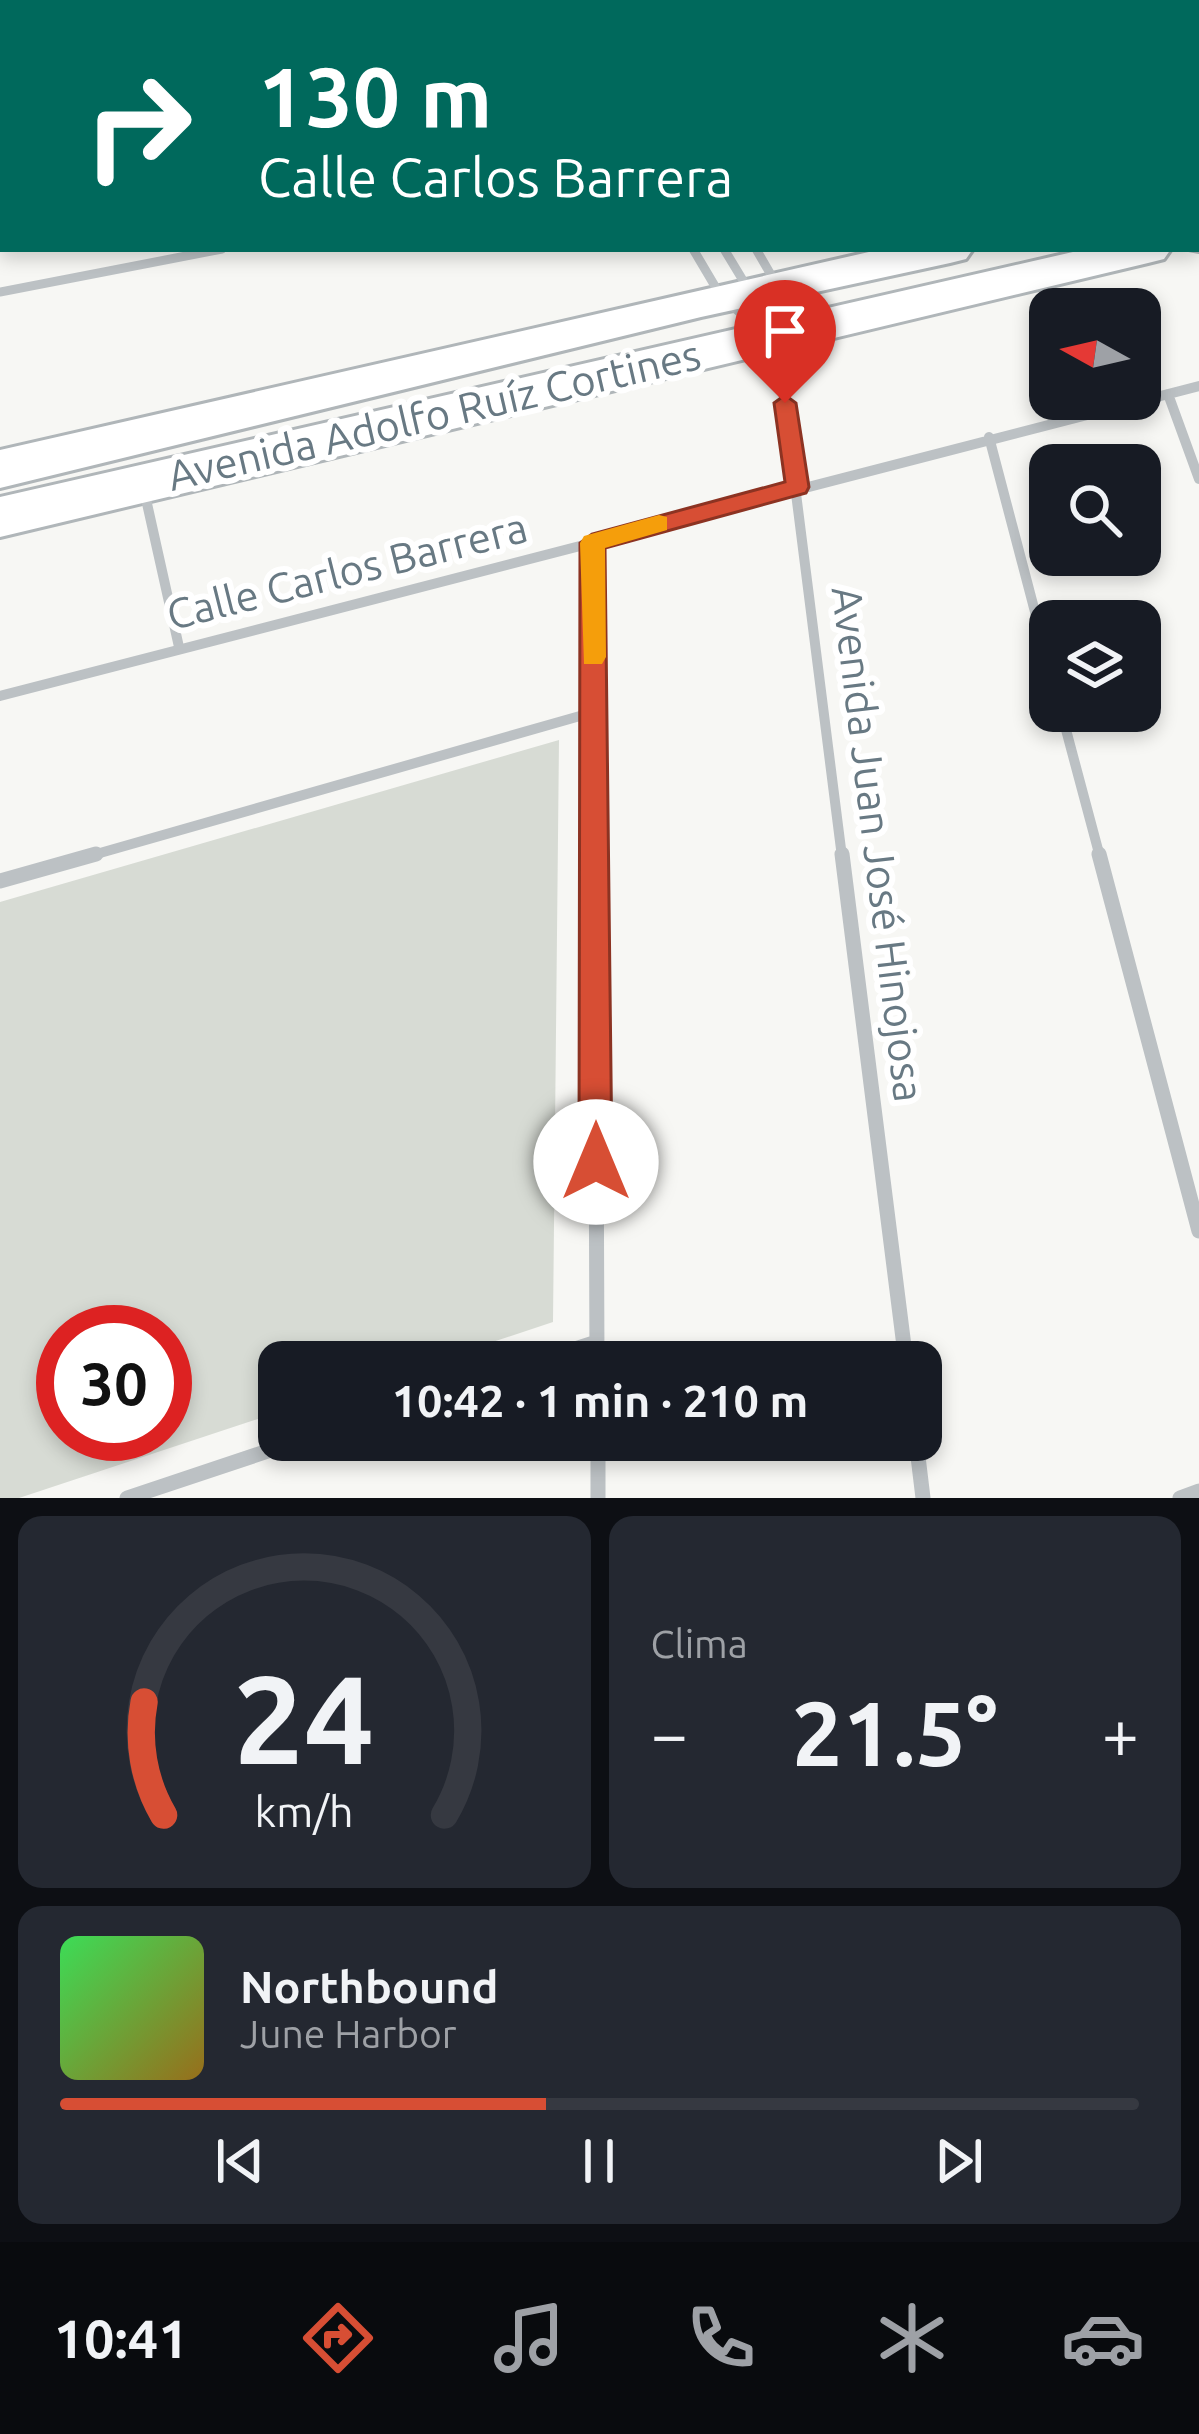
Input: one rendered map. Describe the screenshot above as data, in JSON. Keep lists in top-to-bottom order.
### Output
{
  "streets": {
    "main road": ["Avenida Adolfo Ruíz Cortines"],
    "street": ["Calle Carlos Barrera", "Avenida Juan José Hinojosa"]
  },
  "crossings": [
    ["Avenida Adolfo Ruíz Cortines", "Avenida Juan José Hinojosa"],
    ["Calle Carlos Barrera", "Avenida Juan José Hinojosa"]
  ],
  "north": "left",
  "page": {
    "turn": ["130 m", "Calle Carlos Barrera"],
    "limit": "30",
    "trip": "10:42 · 1 min · 210 m",
    "tile": "Clima",
    "heat": ["−", "21.5°", "+"],
    "song": ["Northbound", "June Harbor"],
    "tabs": "10:41",
    "gauge": ["24", "km/h"]
  }
}
